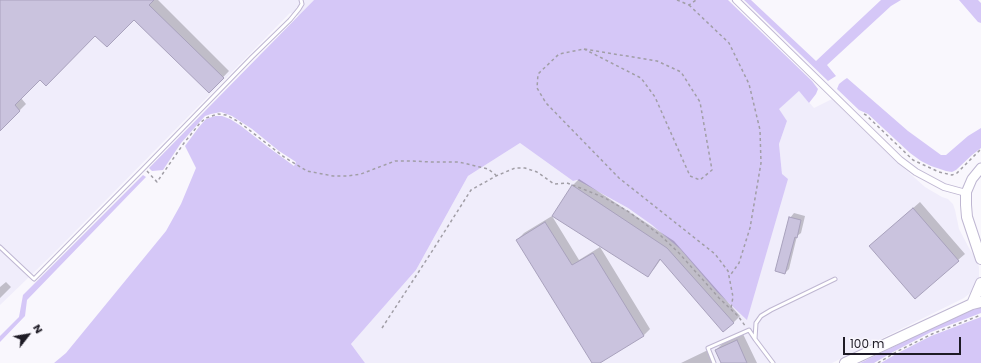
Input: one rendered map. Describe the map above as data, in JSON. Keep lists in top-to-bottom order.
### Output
{
  "scale_bar": "100 m",
  "north": "top right"
}
